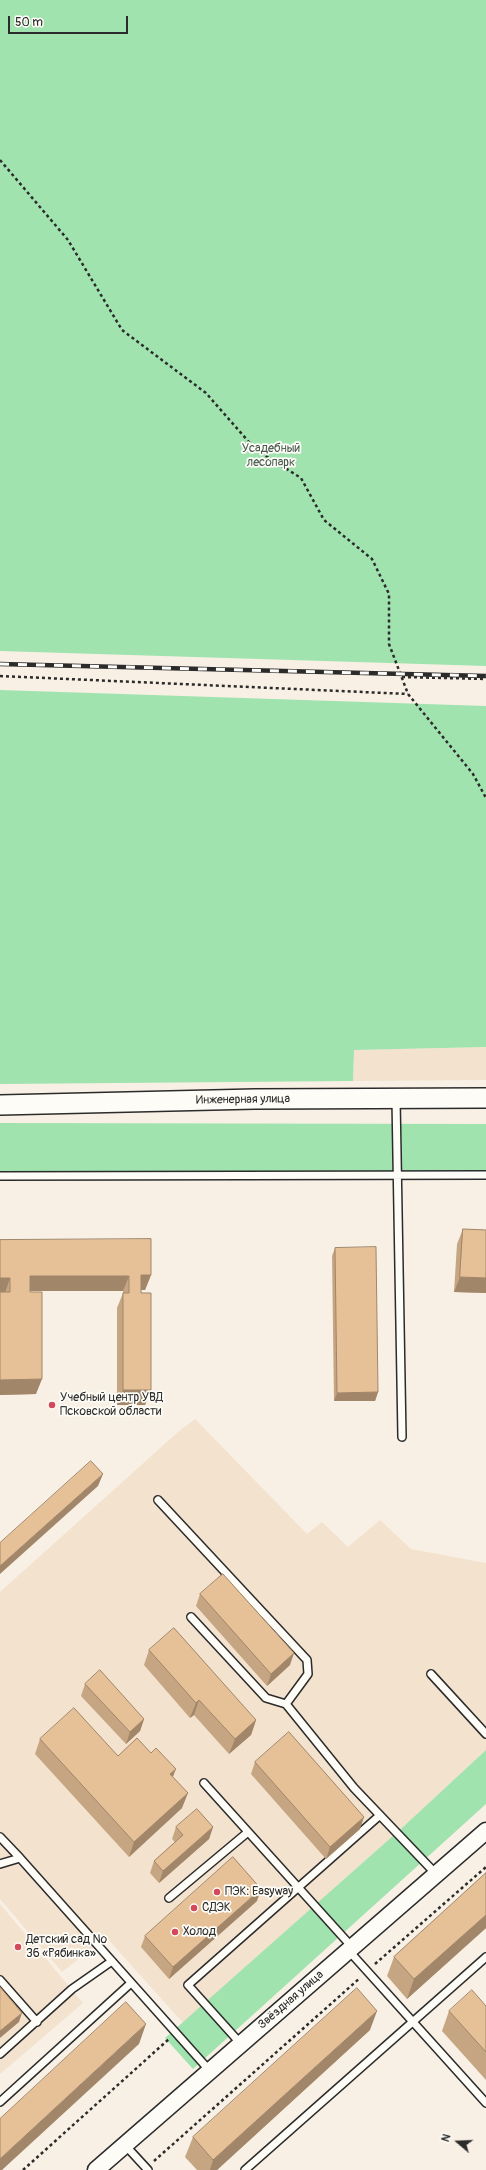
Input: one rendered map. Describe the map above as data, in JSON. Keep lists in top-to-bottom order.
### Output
{
  "streets": {
    "main road": ["Инженерная улица"],
    "street": ["Звёздная улица"]
  },
  "parks": ["Усадебный лесопарк"],
  "places": [
    "Учебный центр УВД Псковской области",
    "ПЭК: Easyway",
    "СДЭК",
    "Холод",
    "Детский сад № 36 «Рябинка»"
  ],
  "scale_bar": "50 m",
  "north": "left"
}
